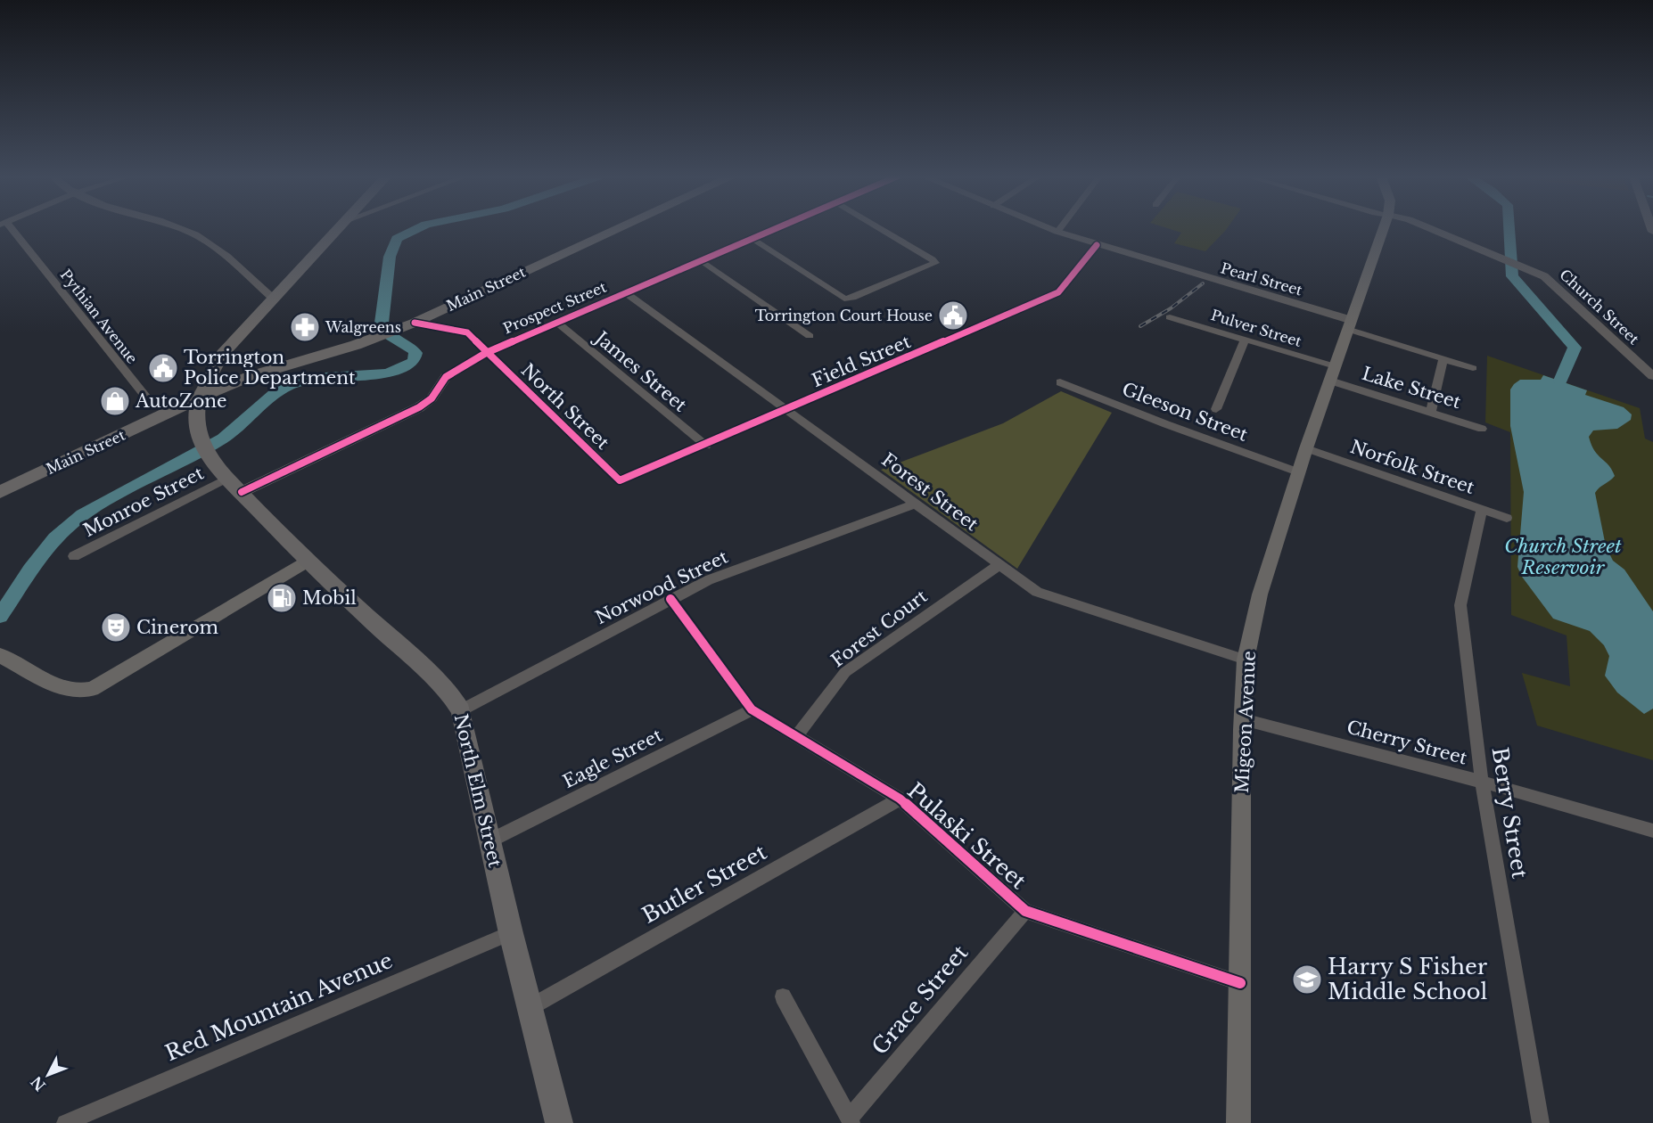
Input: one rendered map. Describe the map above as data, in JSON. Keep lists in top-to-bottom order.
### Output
{
  "streets": {
    "main road": [
      "Main Street",
      "Prospect Street",
      "Migeon Avenue",
      "North Elm Street"
    ],
    "street": [
      "Pearl Street",
      "Church Street",
      "Pythian Avenue",
      "Pulver Street",
      "Field Street",
      "James Street",
      "Lake Street",
      "North Street",
      "Gleeson Street",
      "Norfolk Street",
      "Forest Street",
      "Monroe Street",
      "Norwood Street",
      "Forest Court",
      "Cherry Street",
      "Eagle Street",
      "Berry Street",
      "Pulaski Street",
      "Butler Street",
      "Grace Street",
      "Red Mountain Avenue"
    ]
  },
  "crossings": [
    ["Pearl Street", "Field Street"],
    ["Pearl Street", "Migeon Avenue"],
    ["Main Street", "North Street"],
    ["Prospect Street", "James Street"],
    ["Prospect Street", "North Street"],
    ["Prospect Street", "Forest Street"],
    ["Prospect Street", "Monroe Street"],
    ["Prospect Street", "North Elm Street"],
    ["Pulver Street", "Lake Street"],
    ["Pulver Street", "Migeon Avenue"],
    ["Field Street", "James Street"],
    ["Field Street", "North Street"],
    ["Field Street", "Forest Street"],
    ["Lake Street", "Migeon Avenue"],
    ["Gleeson Street", "Migeon Avenue"],
    ["Norfolk Street", "Migeon Avenue"],
    ["Norfolk Street", "Berry Street"],
    ["Forest Street", "Norwood Street"],
    ["Forest Street", "Forest Court"],
    ["Forest Street", "Migeon Avenue"],
    ["Monroe Street", "North Elm Street"],
    ["Norwood Street", "North Elm Street"],
    ["Norwood Street", "Pulaski Street"],
    ["Forest Court", "Pulaski Street"],
    ["Migeon Avenue", "Cherry Street"],
    ["Migeon Avenue", "Pulaski Street"],
    ["Cherry Street", "Berry Street"],
    ["Eagle Street", "North Elm Street"],
    ["Eagle Street", "Pulaski Street"],
    ["North Elm Street", "Butler Street"],
    ["North Elm Street", "Red Mountain Avenue"],
    ["Pulaski Street", "Butler Street"],
    ["Pulaski Street", "Grace Street"]
  ],
  "water": ["Church Street Reservoir"],
  "places": {
    "public building": ["Torrington Court House", "Torrington Police Department"],
    "pharmacy": ["Walgreens"],
    "shop": ["AutoZone"],
    "fuel station": ["Mobil"],
    "theatre": ["Cinerom"],
    "school or university": ["Harry S Fisher Middle School"]
  },
  "north": "bottom left"
}
